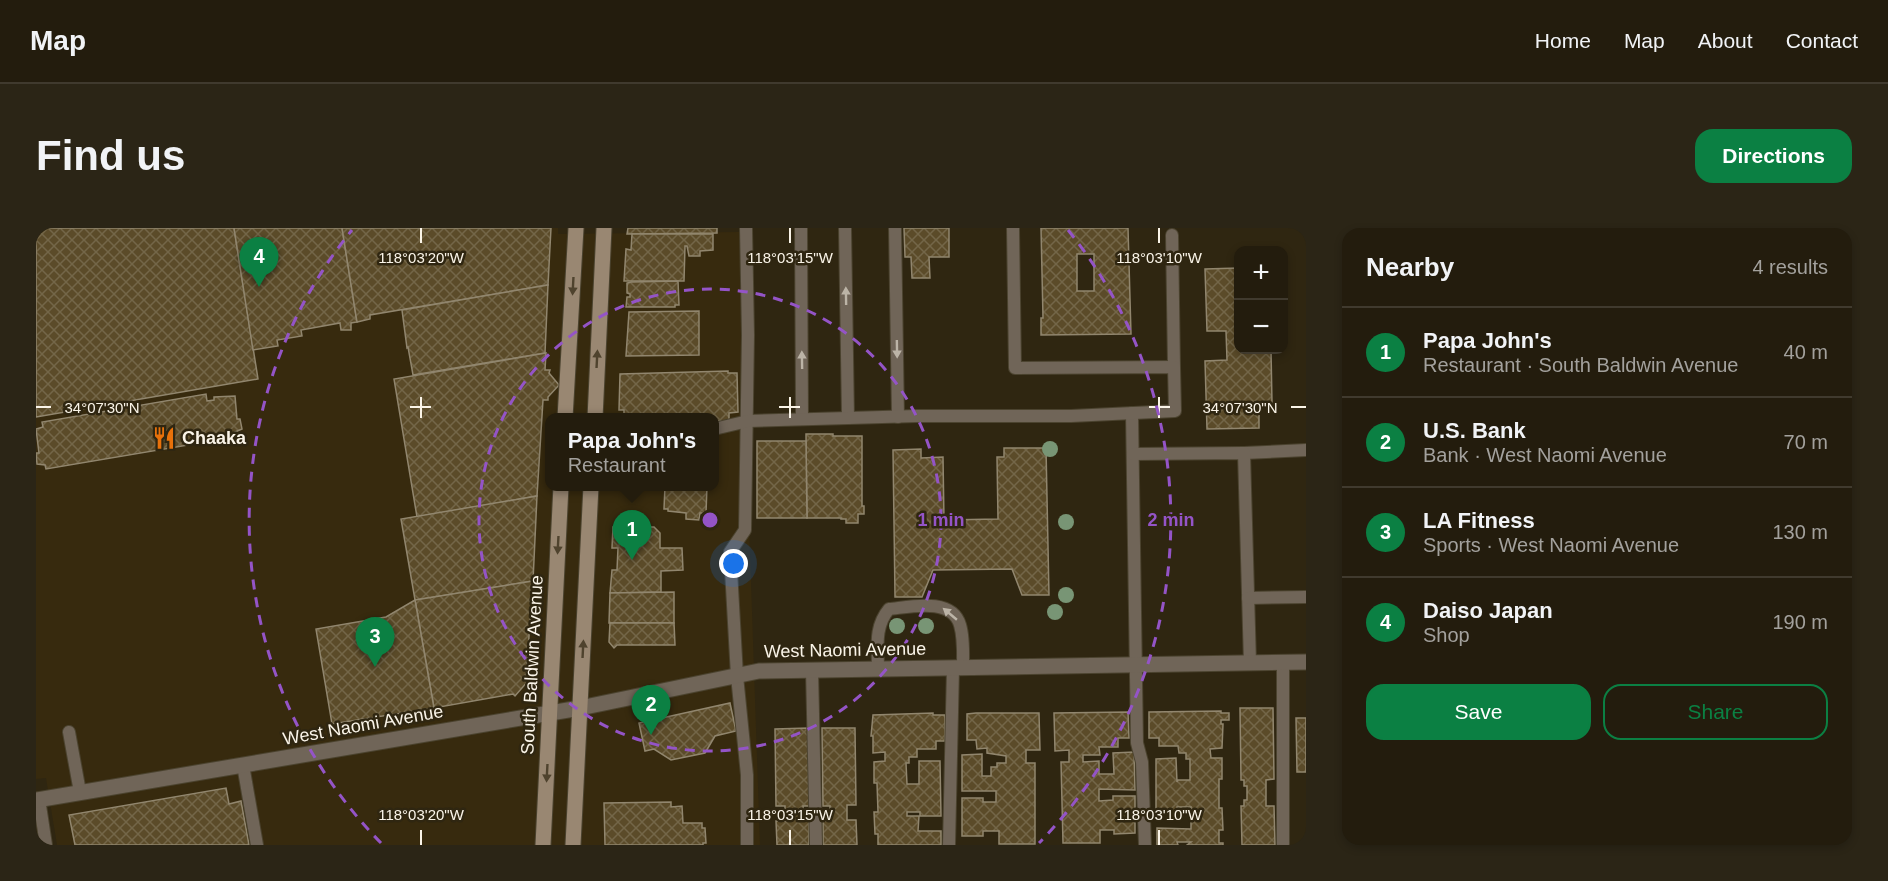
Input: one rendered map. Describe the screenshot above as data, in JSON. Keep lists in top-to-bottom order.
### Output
{
  "streets": {
    "main road": ["South Baldwin Avenue"],
    "street": ["West Naomi Avenue"]
  },
  "crossings": [
    ["West Naomi Avenue", "South Baldwin Avenue"]
  ],
  "places": {
    "restaurant": ["Chaaka"]
  },
  "page": {
    "header": "Map",
    "nav": [
      "Home",
      "Map",
      "About",
      "Contact"
    ],
    "buttons": [
      "Directions",
      ["Save", "Share"]
    ],
    "title": "Find us",
    "heading": ["Nearby", "4 results"],
    "pins": [
      "4",
      "1",
      "3",
      "2"
    ],
    "map_buttons": ["+", "−"],
    "list": [
      {
        "mark": "1",
        "name": "Papa John's",
        "note": "Restaurant · South Baldwin Avenue",
        "value": "40 m"
      },
      {
        "mark": "2",
        "name": "U.S. Bank",
        "note": "Bank · West Naomi Avenue",
        "value": "70 m"
      },
      {
        "mark": "3",
        "name": "LA Fitness",
        "note": "Sports · West Naomi Avenue",
        "value": "130 m"
      },
      {
        "mark": "4",
        "name": "Daiso Japan",
        "note": "Shop",
        "value": "190 m"
      }
    ],
    "popup": ["Papa John's", "Restaurant"]
  },
  "coordinates": [
    "118°03'20\"W",
    "118°03'15\"W",
    "118°03'10\"W",
    "34°07'30\"N"
  ],
  "rings": ["1 min", "2 min"]
}
